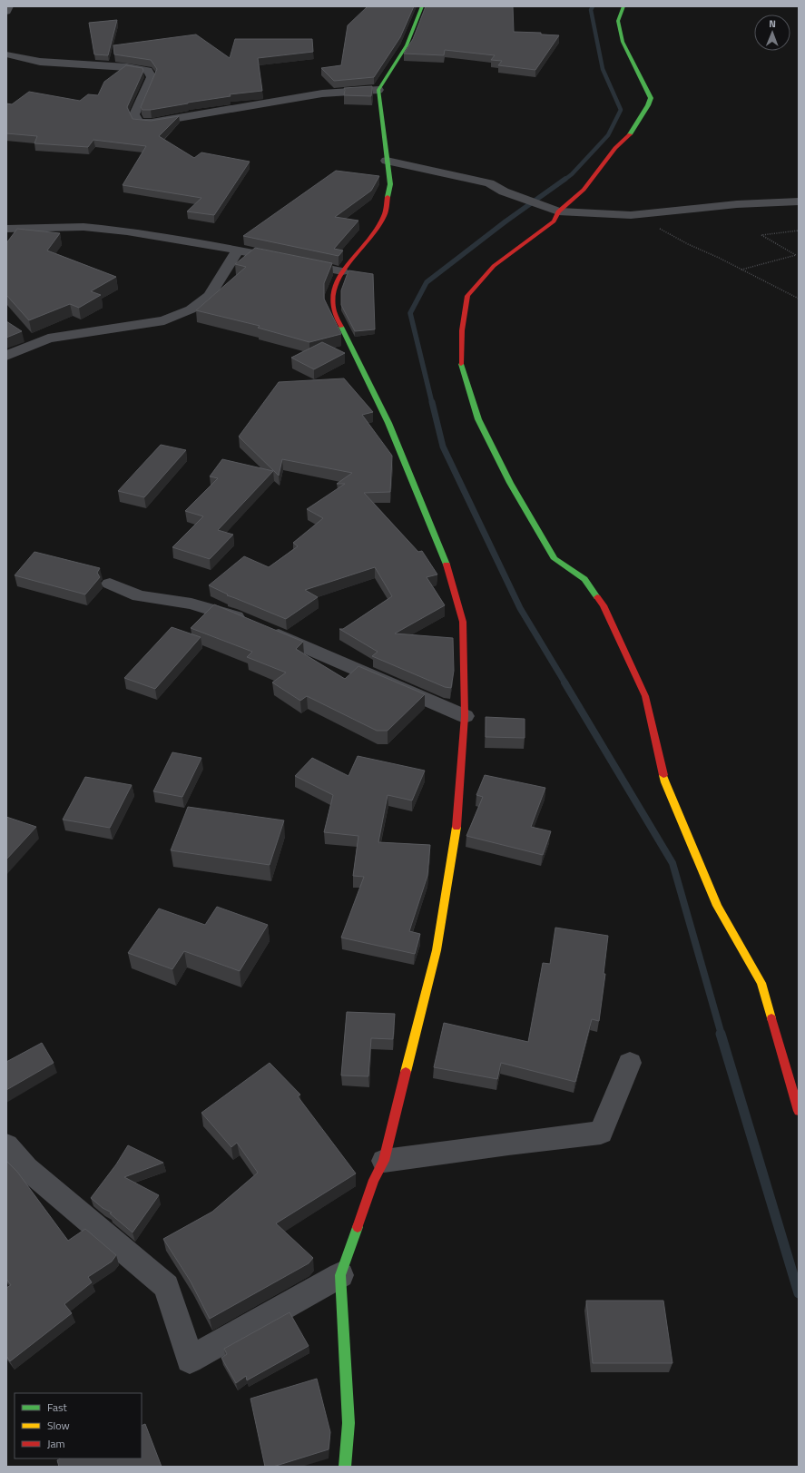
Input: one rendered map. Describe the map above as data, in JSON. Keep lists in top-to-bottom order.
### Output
{
  "legend": ["Fast", "Slow", "Jam"],
  "north": "top"
}
